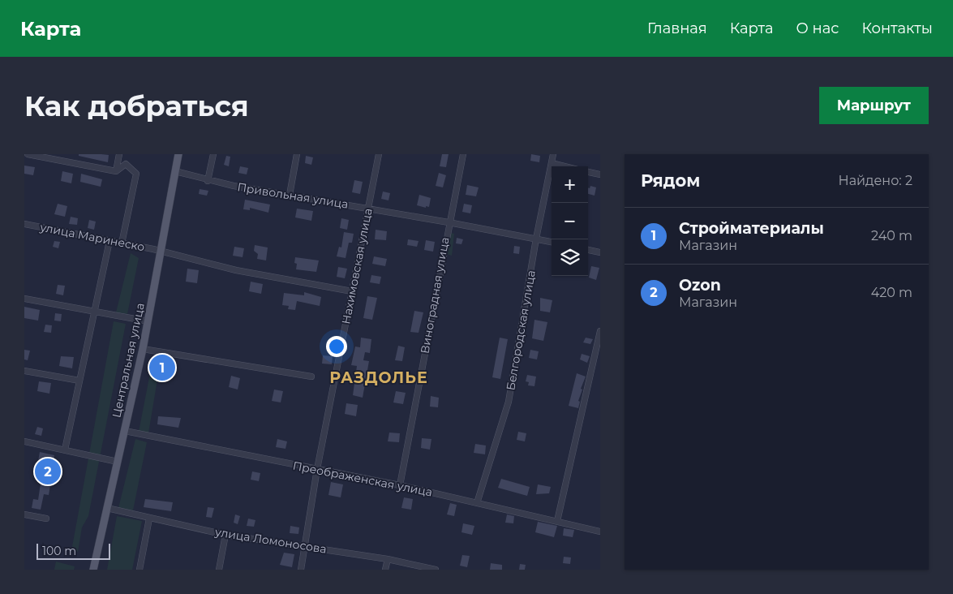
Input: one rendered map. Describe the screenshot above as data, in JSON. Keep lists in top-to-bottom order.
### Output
{
  "streets": {
    "main road": ["Центральная улица"],
    "street": [
      "Привольная улица",
      "улица Маринеско",
      "Нахимовская улица",
      "Виноградная улица",
      "Белгородская улица",
      "Преображенская улица",
      "улица Ломоносова"
    ]
  },
  "crossings": [
    ["Привольная улица", "Нахимовская улица"],
    ["Привольная улица", "Виноградная улица"],
    ["Привольная улица", "Белгородская улица"],
    ["Привольная улица", "Центральная улица"],
    ["улица Маринеско", "Центральная улица"],
    ["Нахимовская улица", "Преображенская улица"],
    ["Нахимовская улица", "улица Ломоносова"],
    ["Виноградная улица", "Преображенская улица"],
    ["Белгородская улица", "Преображенская улица"],
    ["Центральная улица", "Преображенская улица"],
    ["Центральная улица", "улица Ломоносова"]
  ],
  "districts": ["РАЗДОЛЬЕ"],
  "scale_bar": "100 m",
  "page": {
    "header": "Карта",
    "nav": [
      "Главная",
      "Карта",
      "О нас",
      "Контакты"
    ],
    "buttons": "Маршрут",
    "title": "Как добраться",
    "heading": ["Рядом", "Найдено: 2"],
    "map_buttons": ["+", "−"],
    "list": [
      {
        "mark": "1",
        "name": "Стройматериалы",
        "note": "Магазин",
        "value": "240 m"
      },
      {
        "mark": "2",
        "name": "Ozon",
        "note": "Магазин",
        "value": "420 m"
      }
    ],
    "pins": ["1", "2"],
    "scale": "100 m"
  }
}
